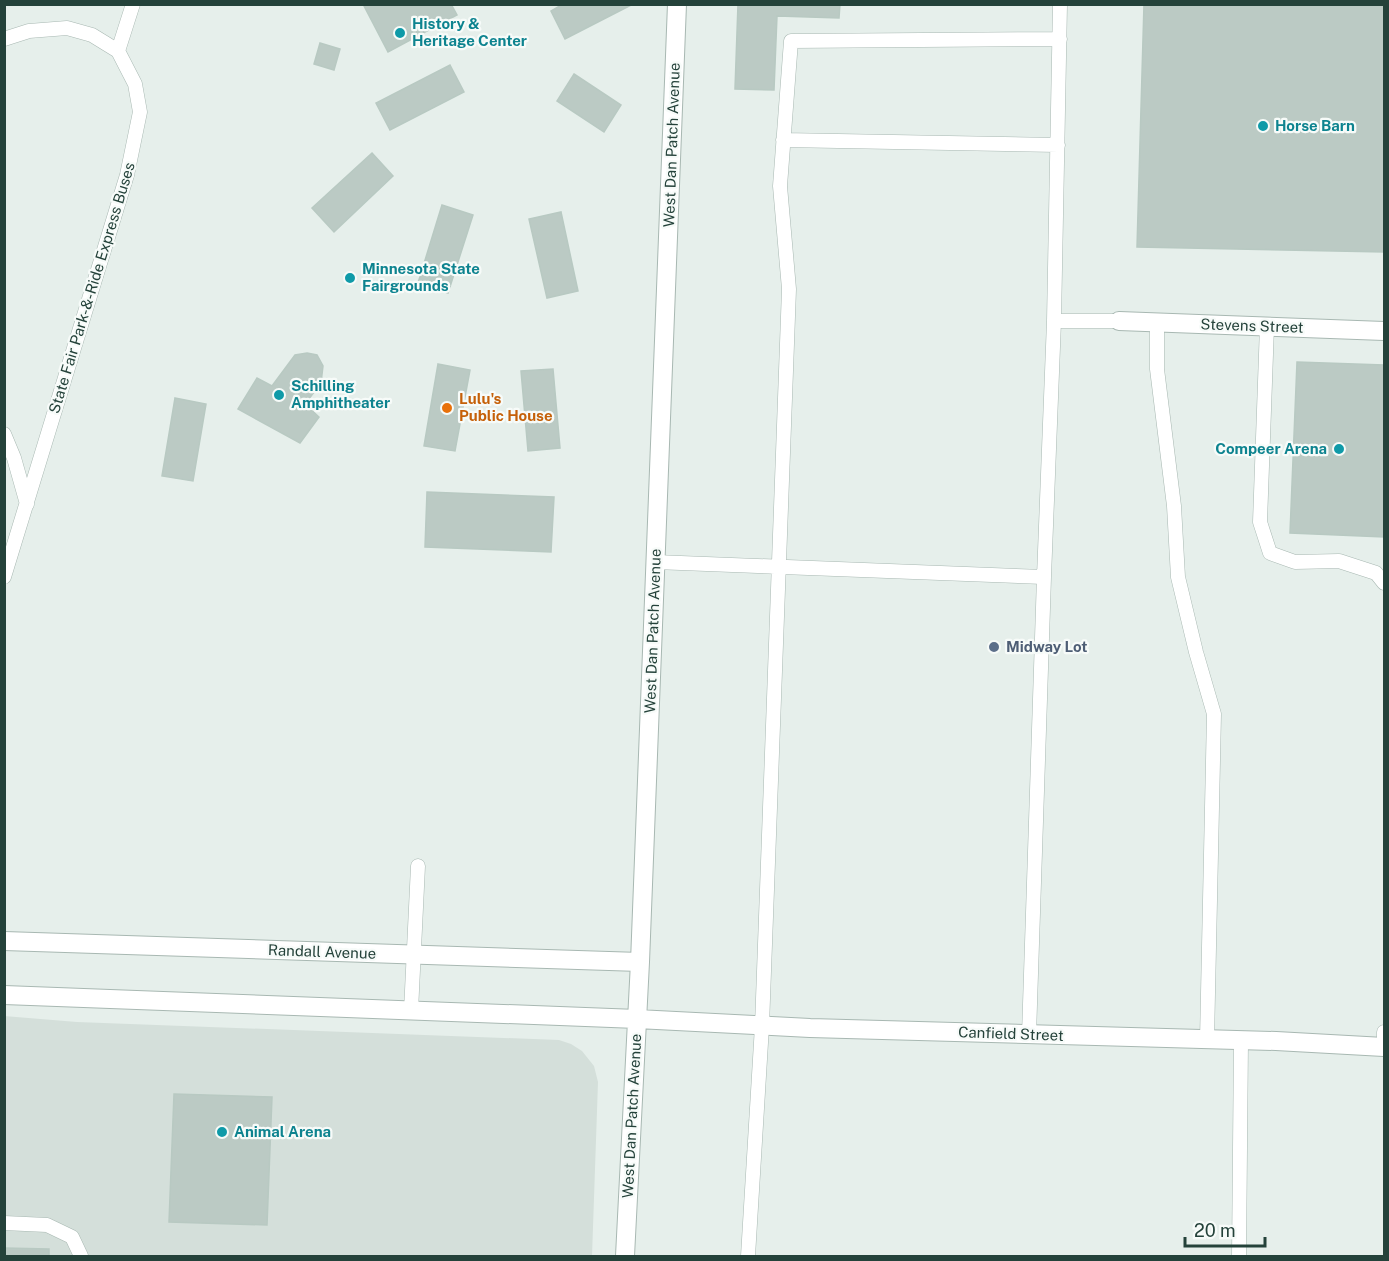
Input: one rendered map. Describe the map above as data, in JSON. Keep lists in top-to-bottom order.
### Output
{
  "streets": {
    "street": [
      "West Dan Patch Avenue",
      "Stevens Street",
      "Randall Avenue",
      "Canfield Street"
    ],
    "lane": ["State Fair Park-&-Ride Express Buses"]
  },
  "crossings": [
    ["West Dan Patch Avenue", "Randall Avenue"],
    ["West Dan Patch Avenue", "Canfield Street"]
  ],
  "places": [
    "History & Heritage Center",
    "Horse Barn",
    "Minnesota State Fairgrounds",
    "Schilling Amphitheater",
    "Lulu's Public House",
    "Compeer Arena",
    "Midway Lot",
    "Animal Arena"
  ],
  "scale_bar": "20 m"
}
